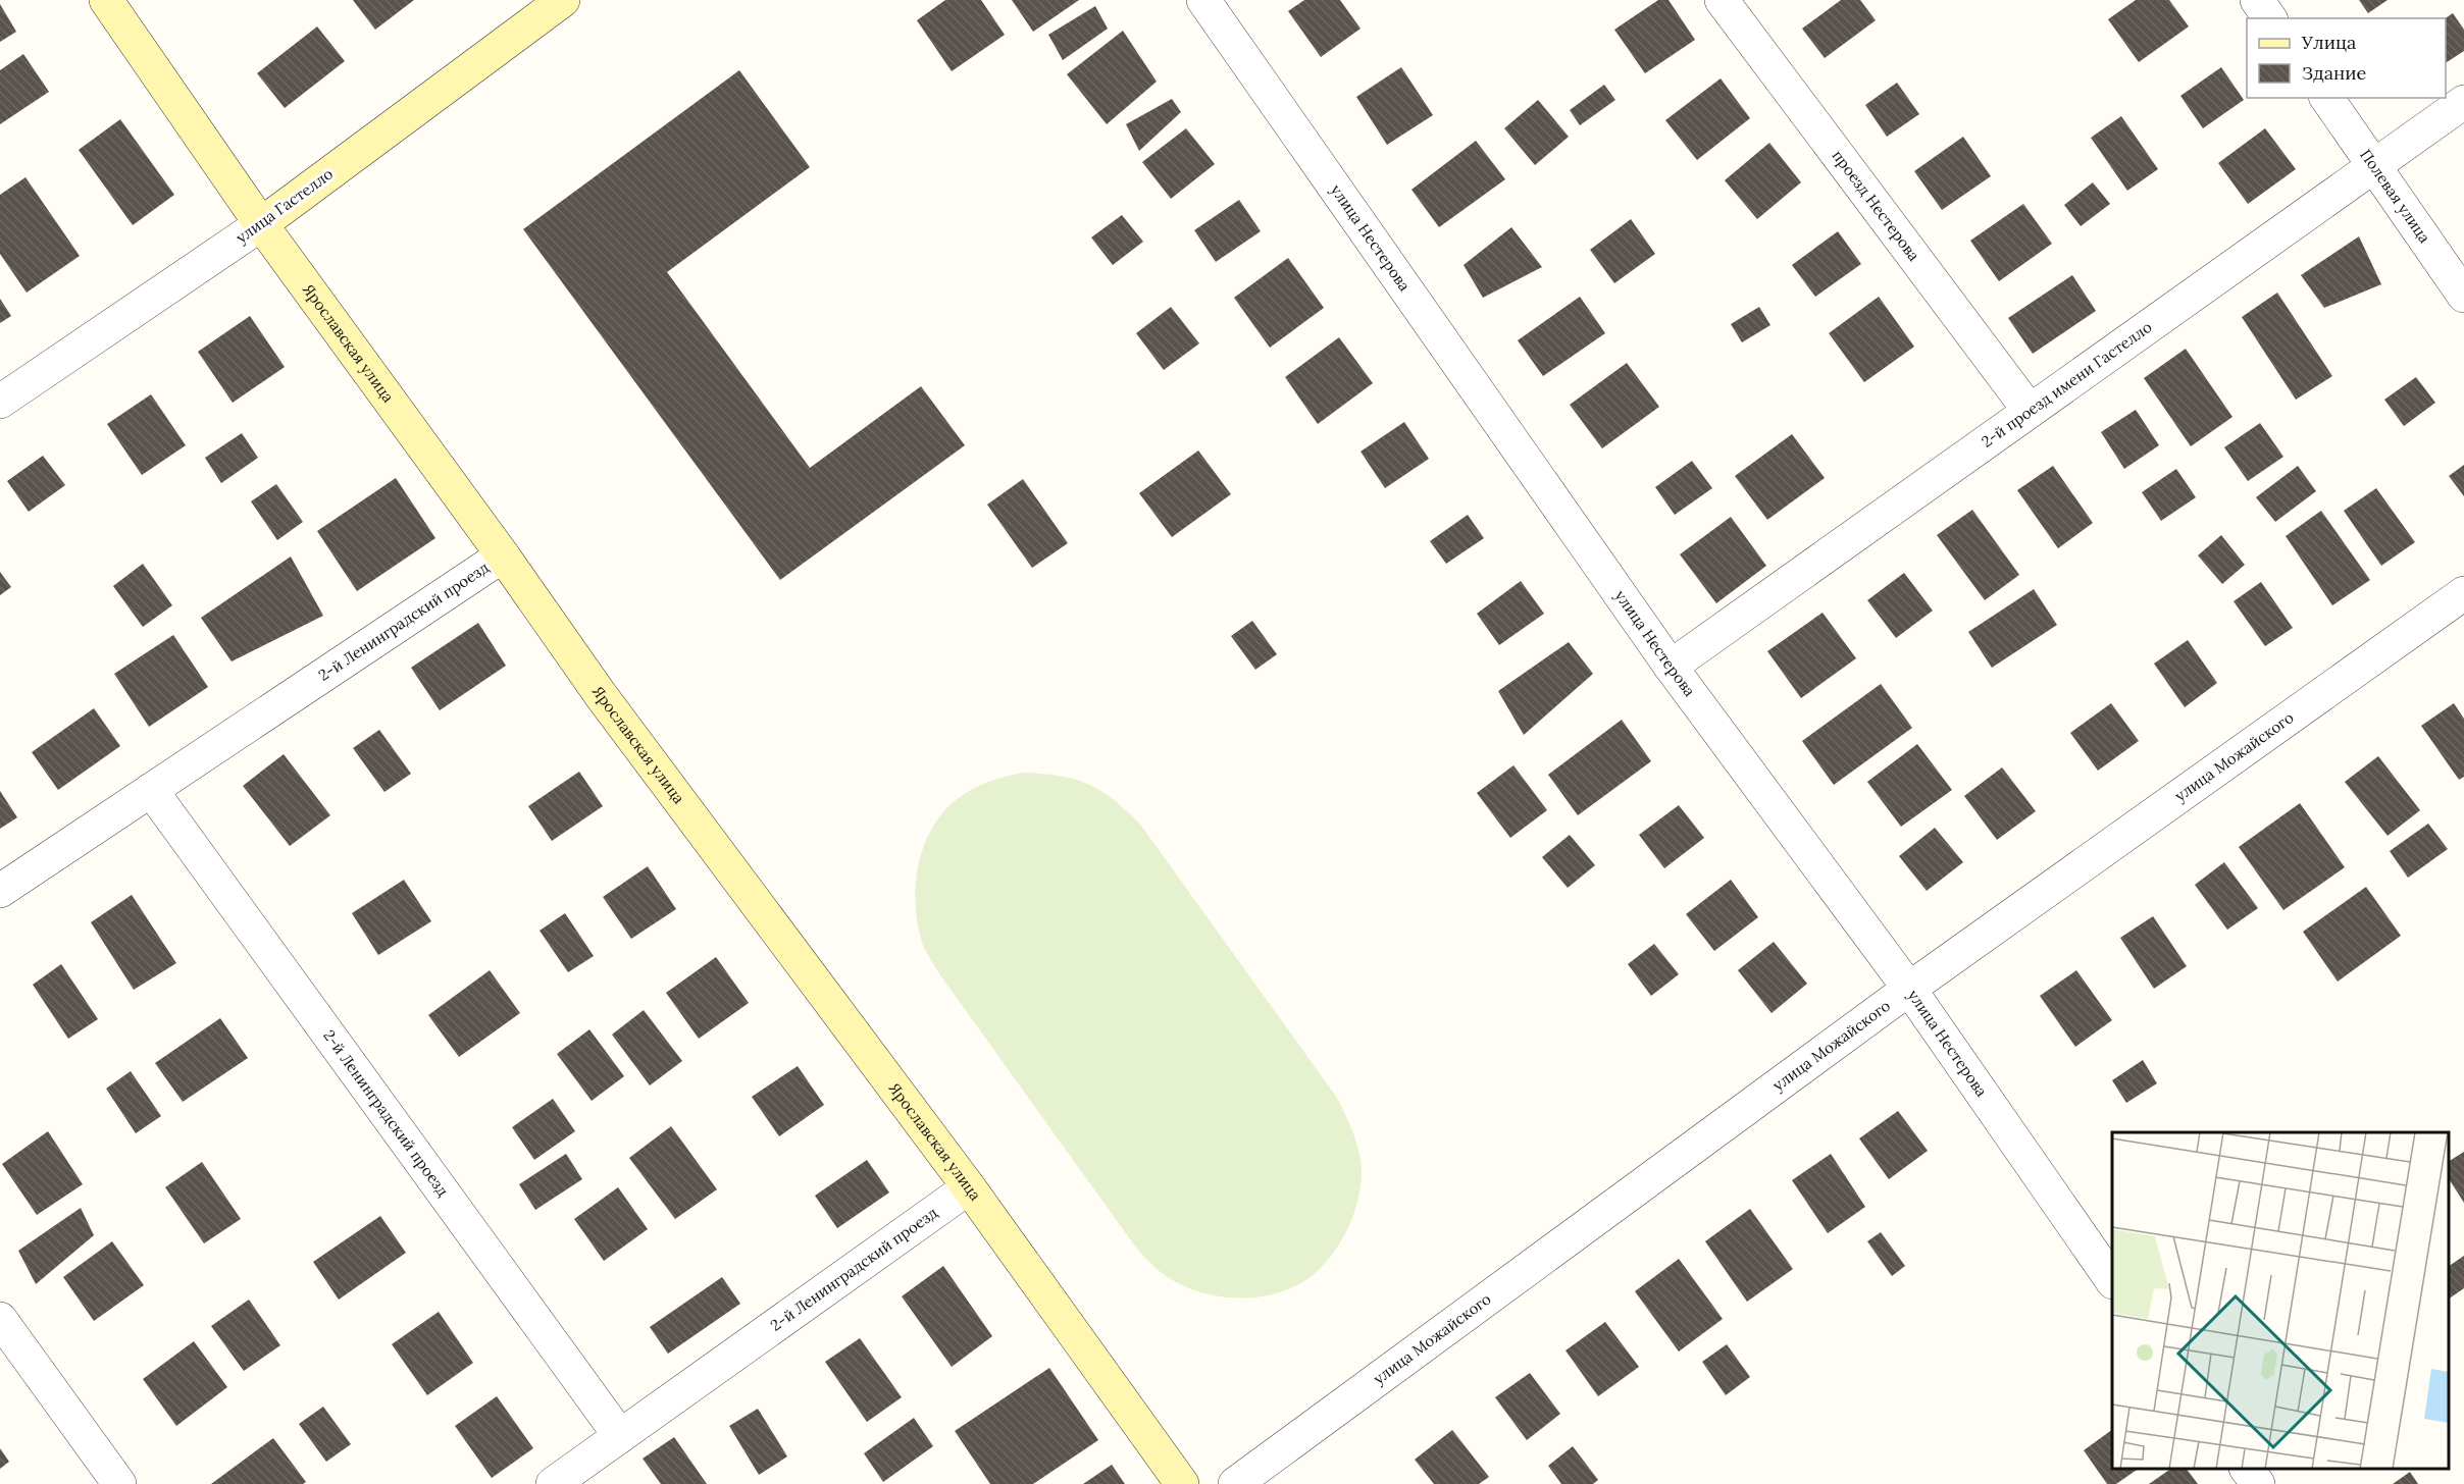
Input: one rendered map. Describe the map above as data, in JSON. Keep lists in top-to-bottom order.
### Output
{
  "streets": {
    "street": [
      "Полевая улица",
      "улица Гастелло",
      "проезд Нестерова",
      "улица Нестерова",
      "Ярославская улица",
      "2-й проезд имени Гастелло",
      "2-й Ленинградский проезд",
      "улица Можайского"
    ]
  },
  "crossings": [
    ["Полевая улица", "2-й проезд имени Гастелло"],
    ["улица Гастелло", "Ярославская улица"],
    ["проезд Нестерова", "2-й проезд имени Гастелло"],
    ["улица Нестерова", "2-й проезд имени Гастелло"],
    ["улица Нестерова", "улица Можайского"],
    ["Ярославская улица", "2-й Ленинградский проезд"]
  ],
  "legend": ["Улица", "Здание"]
}
